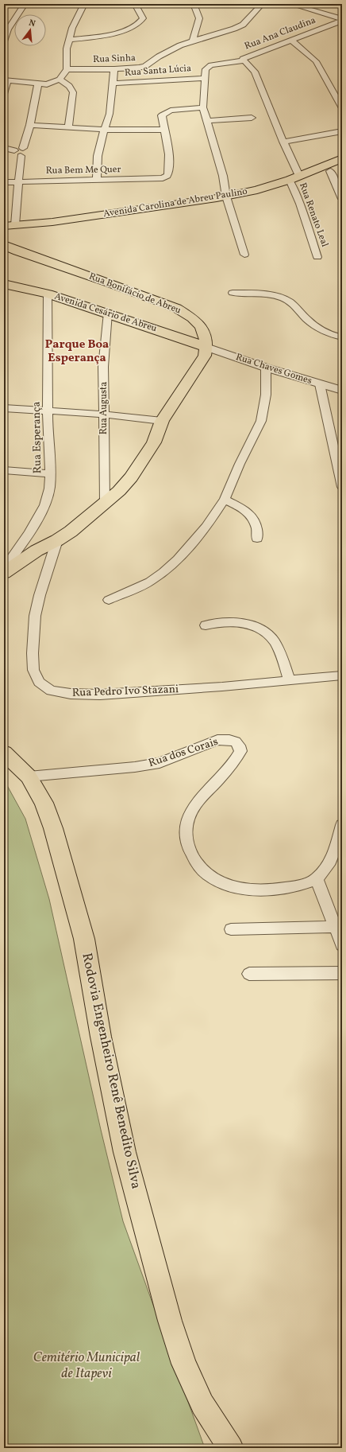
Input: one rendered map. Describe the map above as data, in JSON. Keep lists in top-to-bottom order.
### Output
{
  "streets": {
    "main road": [
      "Avenida Carolina de Abreu Paulino",
      "Rua Bonifácio de Abreu",
      "Avenida Cesário de Abreu",
      "Rodovia Engenheiro Renê Benedito Silva"
    ],
    "street": [
      "Rua Ana Claudina",
      "Rua Sinha",
      "Rua Santa Lúcia",
      "Rua Bem Me Quer",
      "Rua Renato Leal",
      "Rua Chaves Gomes",
      "Rua Augusta",
      "Rua Esperança",
      "Rua Pedro Ivo Stazani",
      "Rua dos Corais"
    ]
  },
  "crossings": [
    ["Rua Ana Claudina", "Rua Santa Lúcia"],
    ["Rua Ana Claudina", "Rua Renato Leal"],
    ["Avenida Carolina de Abreu Paulino", "Rua Renato Leal"],
    ["Rua Bonifácio de Abreu", "Avenida Cesário de Abreu"],
    ["Rua Bonifácio de Abreu", "Rua Chaves Gomes"],
    ["Avenida Cesário de Abreu", "Rua Chaves Gomes"],
    ["Avenida Cesário de Abreu", "Rua Augusta"],
    ["Avenida Cesário de Abreu", "Rua Esperança"],
    ["Rua dos Corais", "Rodovia Engenheiro Renê Benedito Silva"]
  ],
  "districts": ["Parque Boa Esperança"],
  "parks": ["Cemitério Municipal de Itapevi"],
  "north": "top"
}
